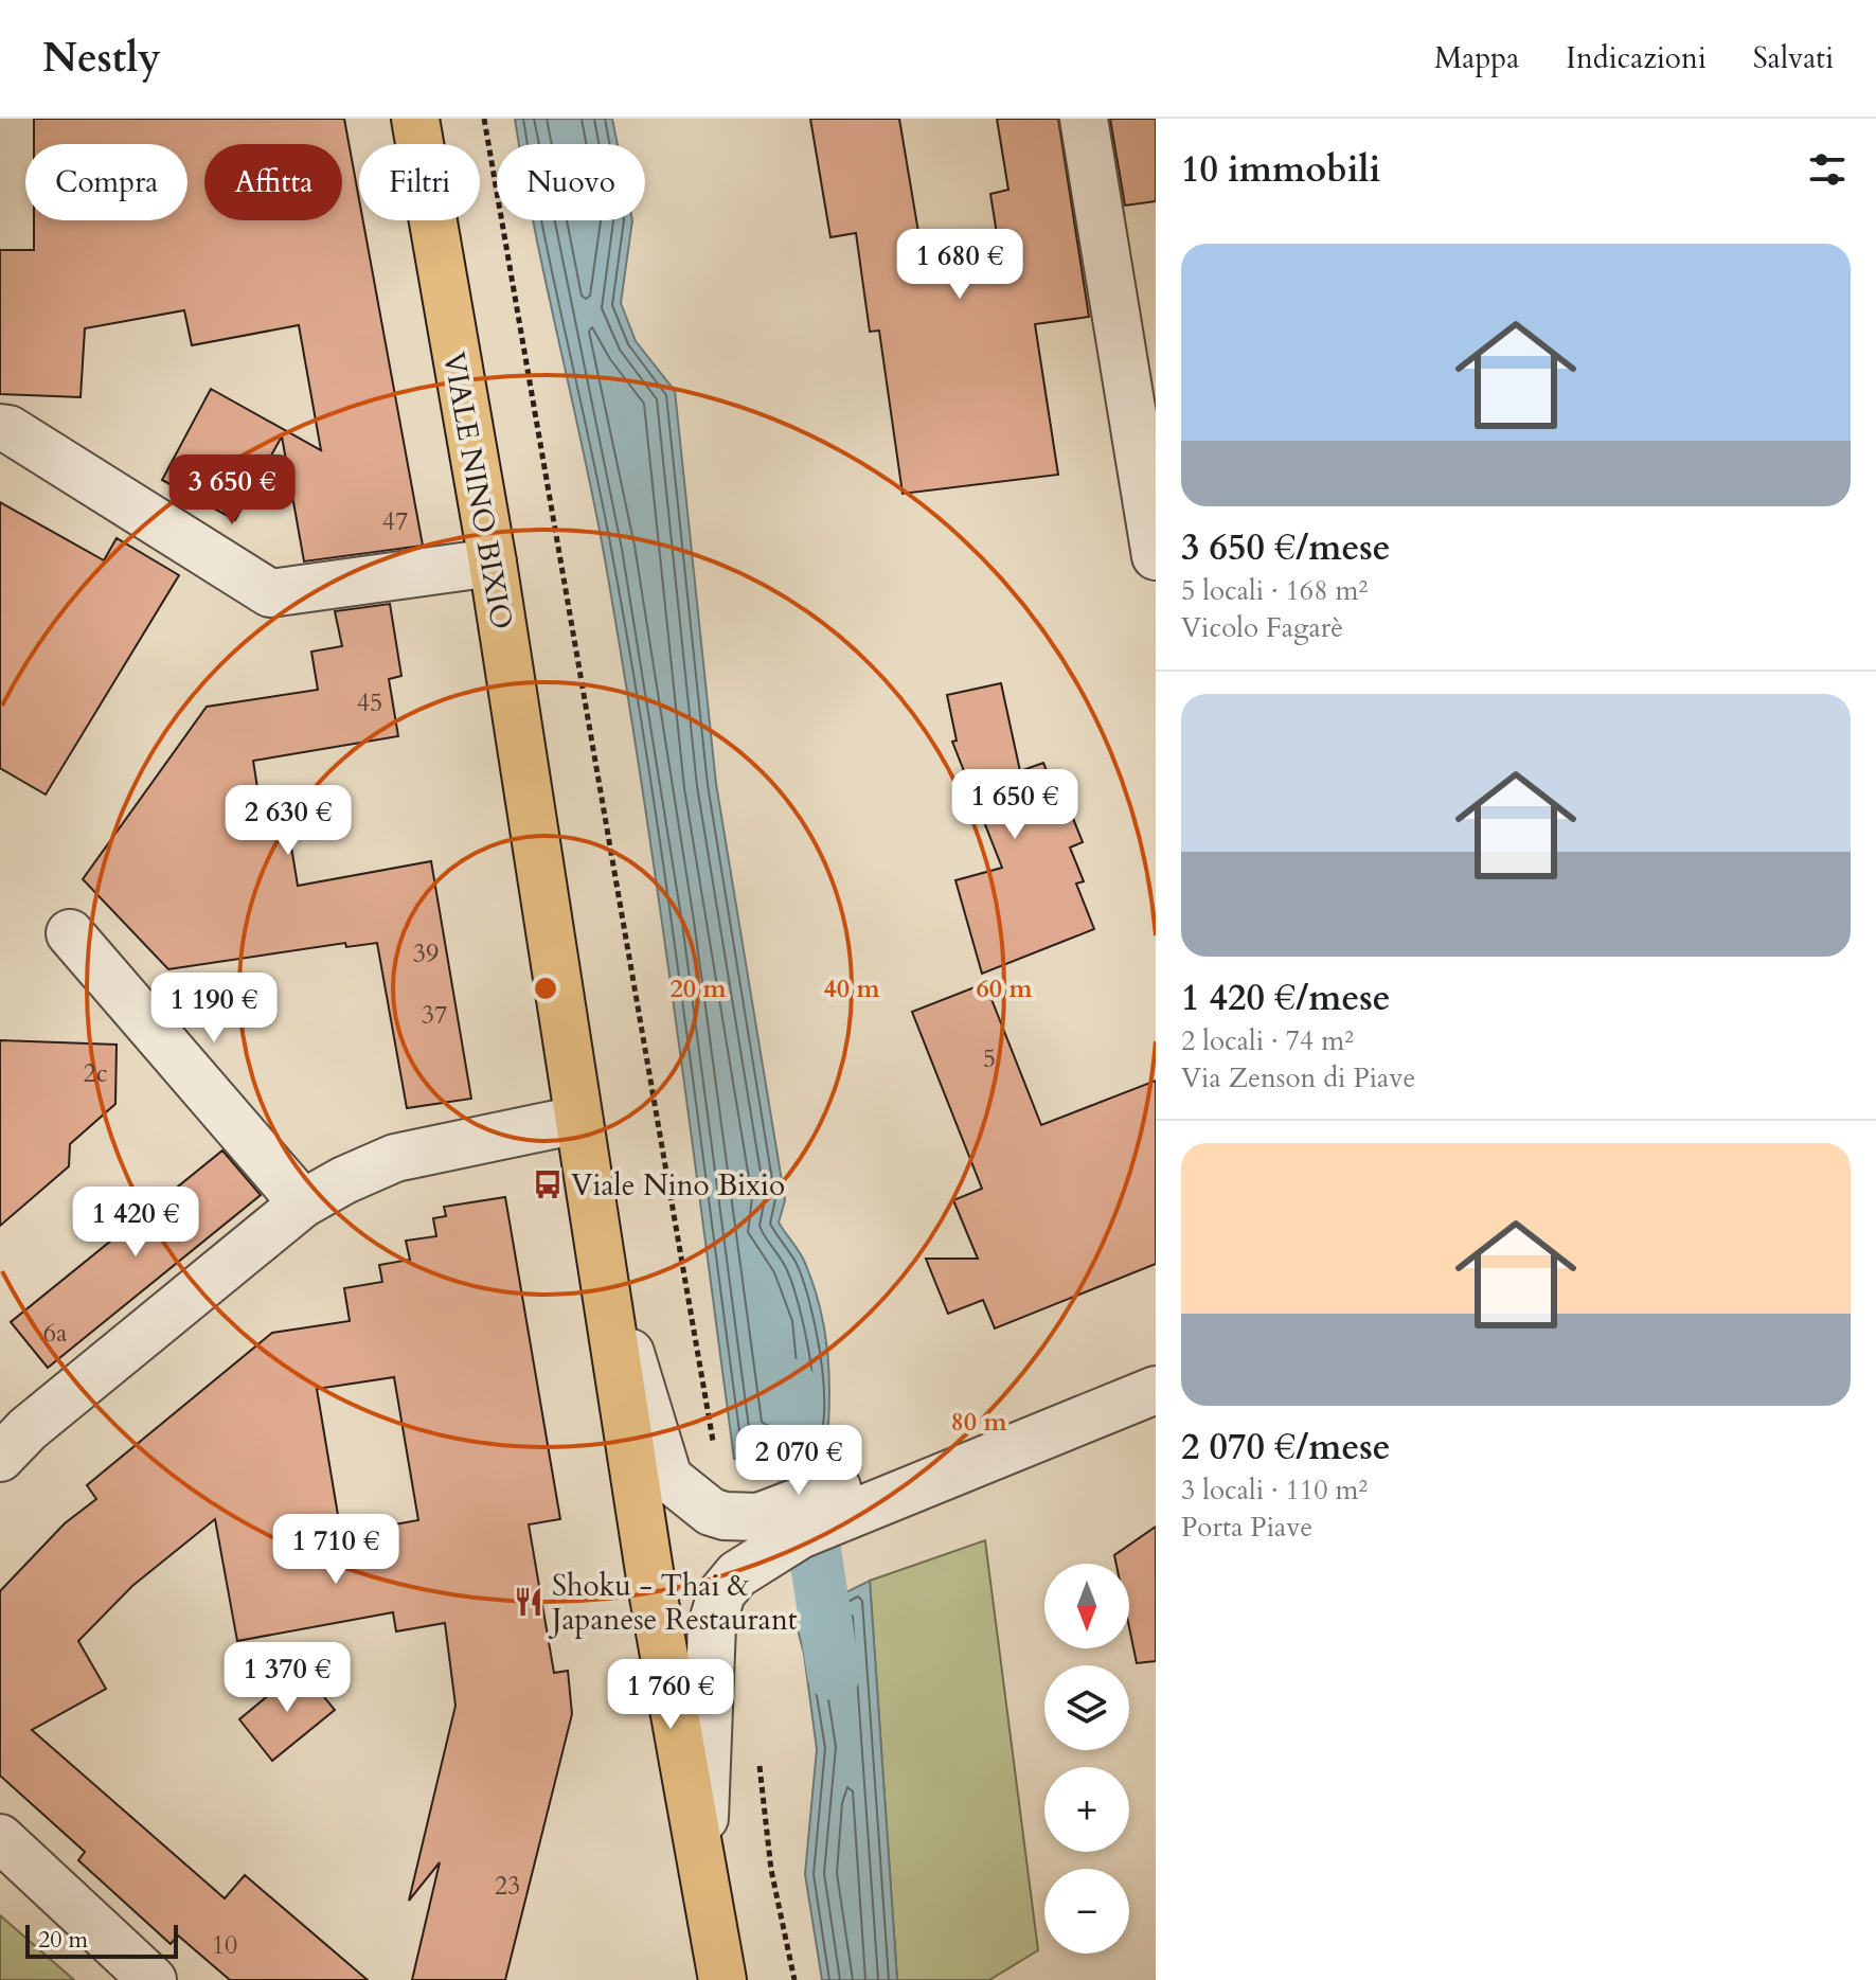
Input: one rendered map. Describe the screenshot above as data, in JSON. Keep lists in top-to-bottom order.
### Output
{
  "streets": {
    "main road": ["VIALE NINO BIXIO"]
  },
  "places": {
    "bus stop": ["Viale Nino Bixio"],
    "restaurant": ["Shoku - Thai & Japanese Restaurant"]
  },
  "house_numbers": [
    "47",
    "45",
    "39",
    "37",
    "5",
    "2c",
    "6a",
    "23",
    "10"
  ],
  "scale_bar": "20 m",
  "north": "bottom",
  "page": {
    "header": "Nestly",
    "nav": ["Mappa", "Indicazioni", "Salvati"],
    "heading": "10 immobili",
    "chip": [
      "Compra",
      "Affitta",
      "Filtri",
      "Nuovo"
    ],
    "list": [
      {
        "name": "3 650 €/mese",
        "note": "5 locali · 168 m² · Vicolo Fagarè"
      },
      {
        "name": "1 420 €/mese",
        "note": "2 locali · 74 m² · Via Zenson di Piave"
      },
      {
        "name": "2 070 €/mese",
        "note": "3 locali · 110 m² · Porta Piave"
      }
    ],
    "price": [
      "1 680 €",
      "3 650 €",
      "1 650 €",
      "2 630 €",
      "1 190 €",
      "1 420 €",
      "2 070 €",
      "1 710 €",
      "1 370 €",
      "1 760 €"
    ],
    "map_buttons": ["+", "−"],
    "scale": "20 m"
  },
  "rings": [
    "20 m",
    "40 m",
    "60 m",
    "80 m"
  ]
}
